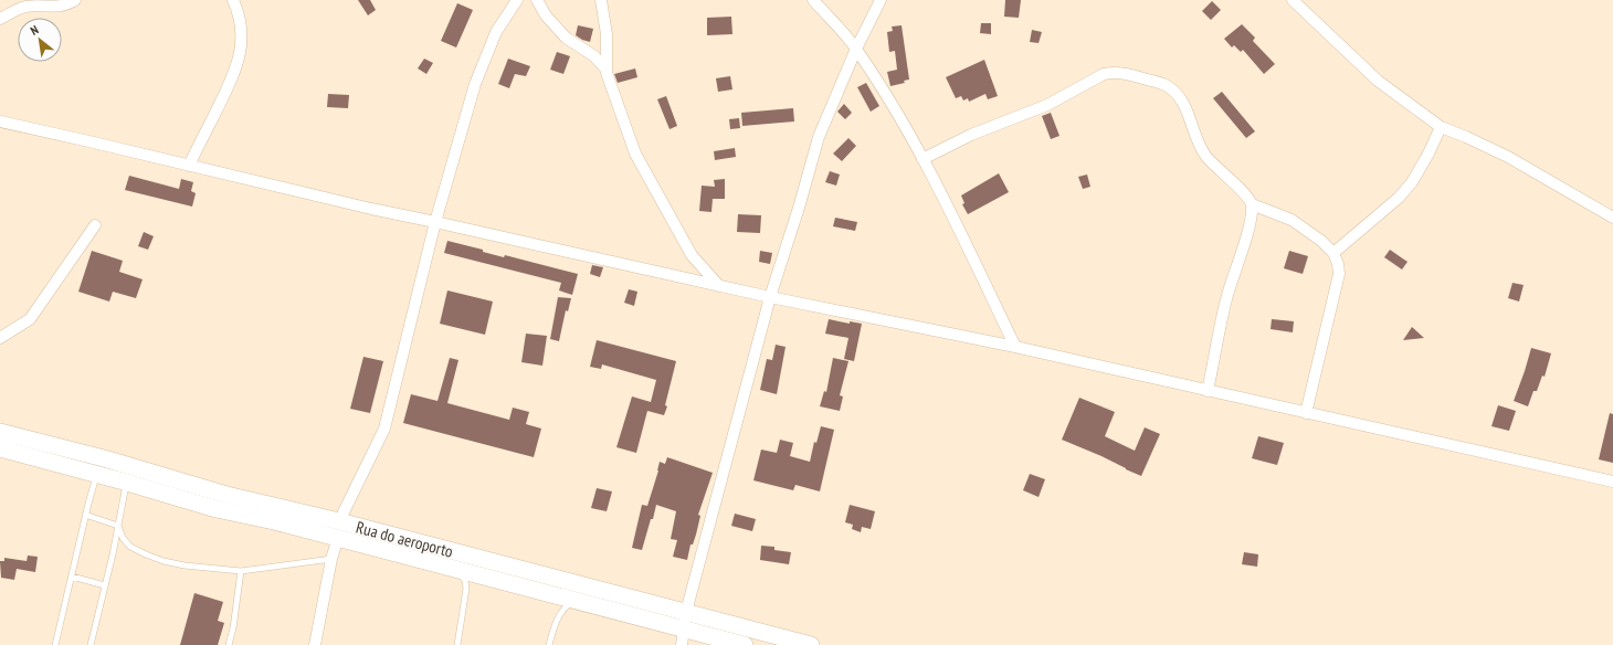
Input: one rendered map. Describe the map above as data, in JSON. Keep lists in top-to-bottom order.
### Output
{
  "streets": {
    "main road": ["Rua do aeroporto"]
  },
  "north": "top left"
}
